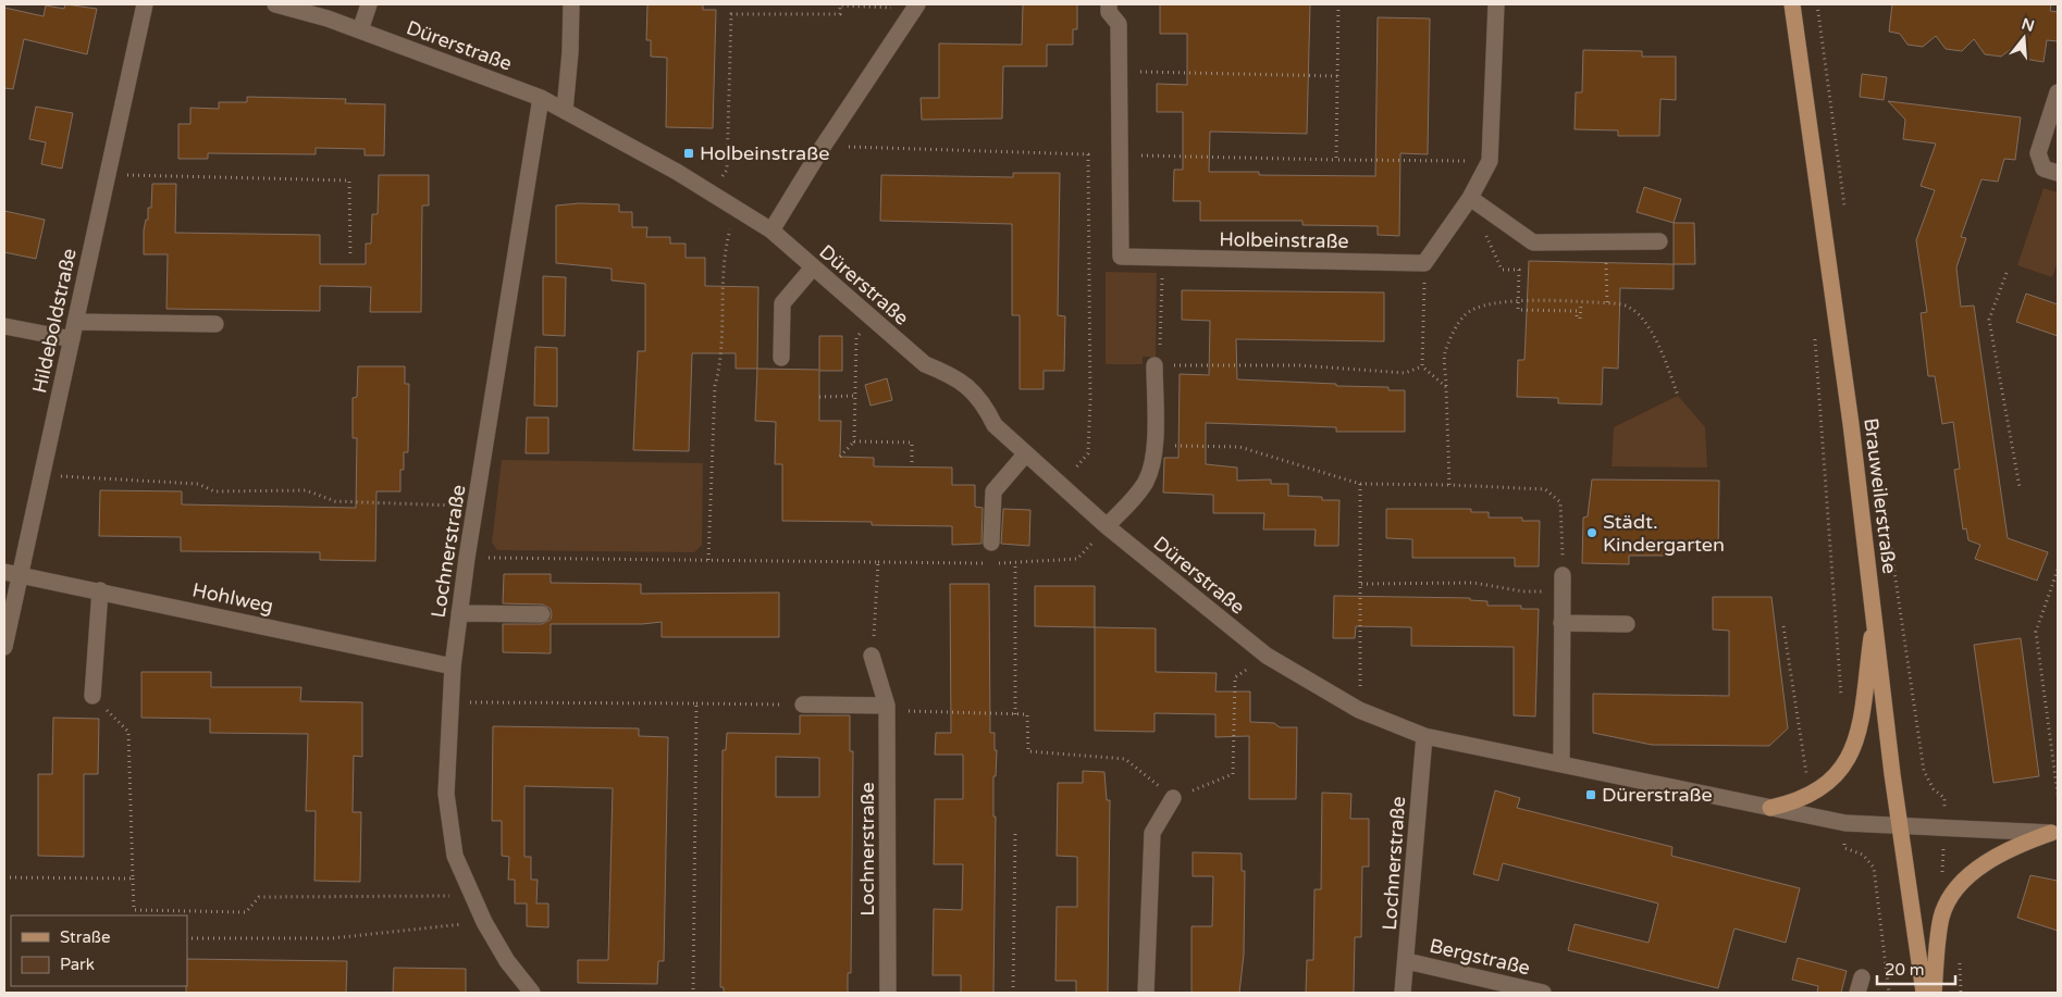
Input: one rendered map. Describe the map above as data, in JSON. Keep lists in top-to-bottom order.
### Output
{
  "streets": {
    "main road": ["Brauweilerstraße"],
    "street": [
      "Dürerstraße",
      "Holbeinstraße",
      "Hildeboldstraße",
      "Lochnerstraße",
      "Hohlweg",
      "Bergstraße"
    ]
  },
  "crossings": [
    ["Dürerstraße", "Brauweilerstraße"],
    ["Dürerstraße", "Lochnerstraße"],
    ["Hildeboldstraße", "Hohlweg"],
    ["Lochnerstraße", "Hohlweg"],
    ["Lochnerstraße", "Bergstraße"]
  ],
  "places": {
    "transit": ["Holbeinstraße", "Dürerstraße"],
    "other": ["Städt. Kindergarten"]
  },
  "legend": ["Straße", "Park"],
  "scale_bar": "20 m",
  "north": "top"
}
